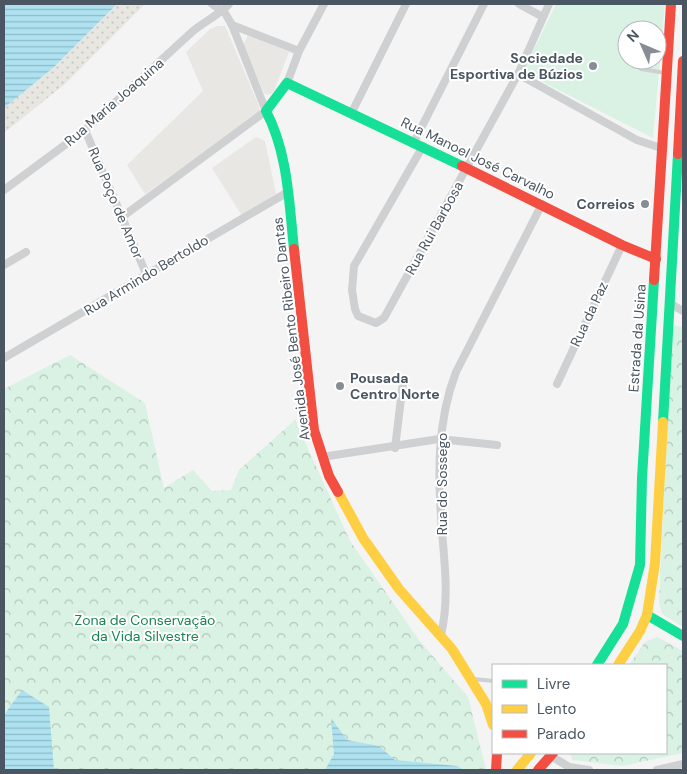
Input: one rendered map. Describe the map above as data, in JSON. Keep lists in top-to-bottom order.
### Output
{
  "streets": {
    "main road": ["Rua Manoel José Carvalho", "Avenida José Bento Ribeiro Dantas", "Estrada da Usina"],
    "street": [
      "Rua Maria Joaquina",
      "Rua Poço de Amor",
      "Rua Rui Barbosa",
      "Rua Armindo Bertoldo",
      "Rua da Paz",
      "Rua do Sossego"
    ]
  },
  "crossings": [
    ["Rua Maria Joaquina", "Rua Poço de Amor"],
    ["Rua Maria Joaquina", "Avenida José Bento Ribeiro Dantas"],
    ["Rua Manoel José Carvalho", "Rua Rui Barbosa"],
    ["Rua Manoel José Carvalho", "Rua da Paz"],
    ["Rua Manoel José Carvalho", "Estrada da Usina"],
    ["Rua Manoel José Carvalho", "Rua do Sossego"],
    ["Rua Poço de Amor", "Rua Armindo Bertoldo"],
    ["Rua Armindo Bertoldo", "Avenida José Bento Ribeiro Dantas"],
    ["Avenida José Bento Ribeiro Dantas", "Rua do Sossego"]
  ],
  "parks": ["Zona de Conservação da Vida Silvestre"],
  "places": ["Sociedade Esportiva de Búzios", "Correios", "Pousada Centro Norte"],
  "legend": ["Livre", "Lento", "Parado"],
  "north": "top left"
}
